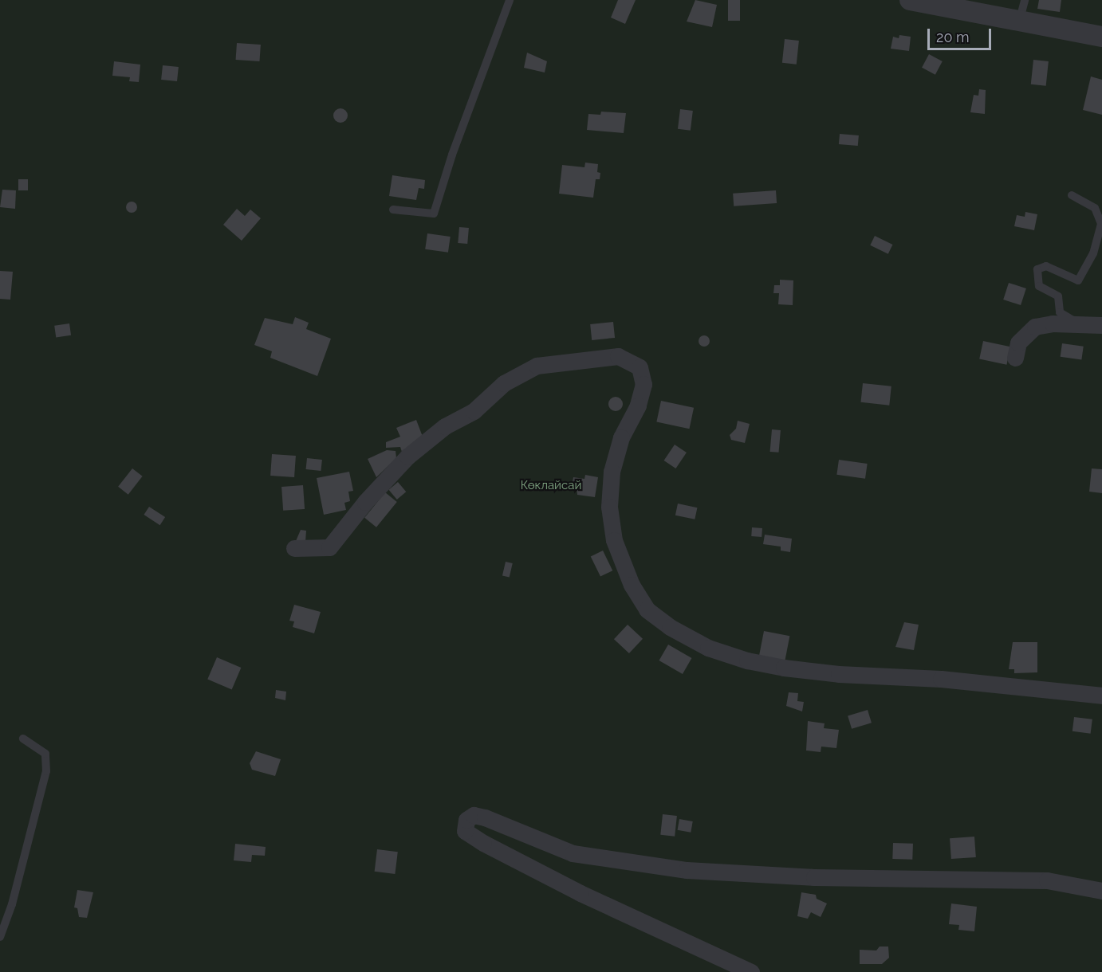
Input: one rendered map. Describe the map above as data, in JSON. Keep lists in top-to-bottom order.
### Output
{
  "parks": ["Көклайсай"],
  "scale_bar": "20 m"
}
